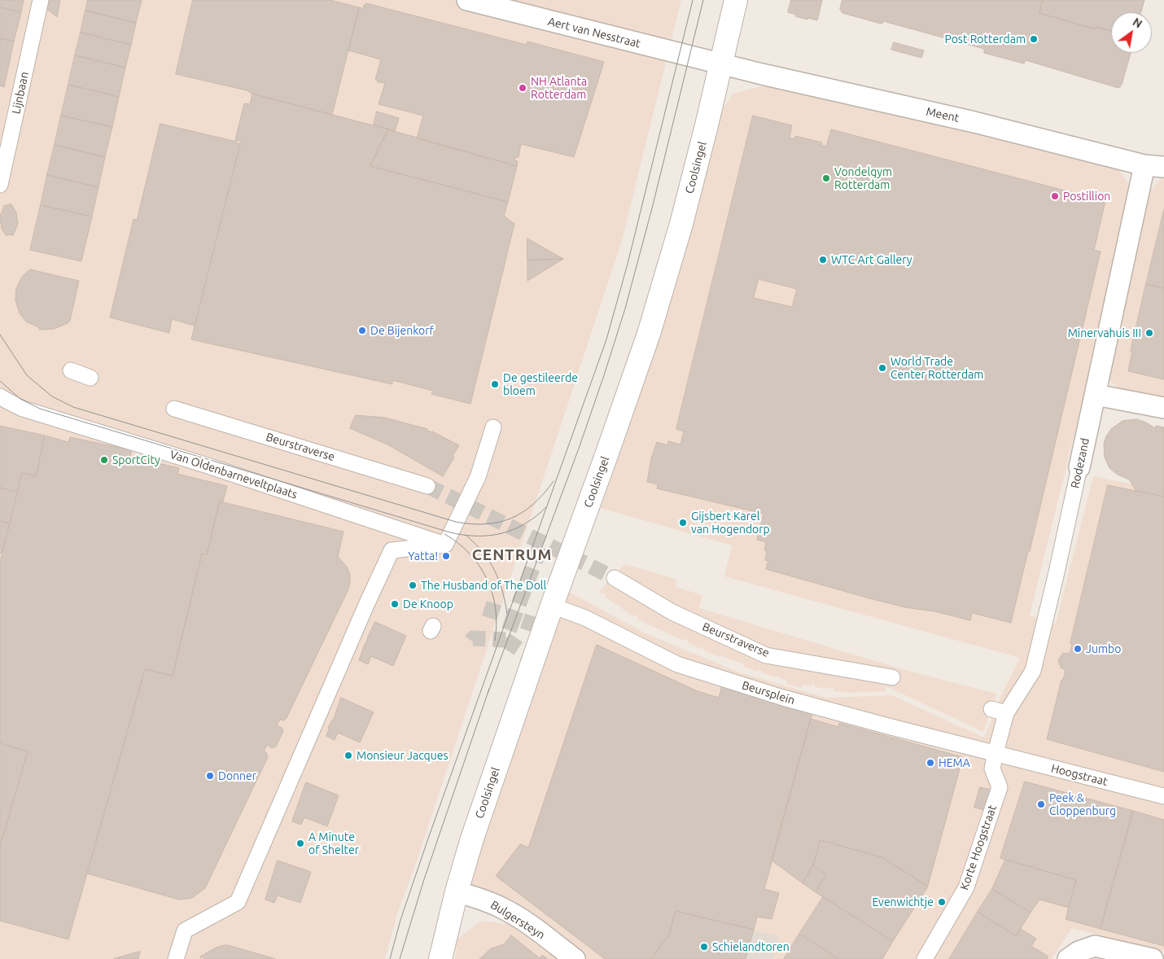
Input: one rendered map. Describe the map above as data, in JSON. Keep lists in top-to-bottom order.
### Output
{
  "streets": {
    "street": [
      "Aert van Nesstraat",
      "Lijnbaan",
      "Meent",
      "Coolsingel",
      "Beurstraverse",
      "Rodezand",
      "Van Oldenbarneveltplaats",
      "Beursplein",
      "Hoogstraat",
      "Korte Hoogstraat",
      "Bulgersteyn"
    ]
  },
  "crossings": [
    ["Aert van Nesstraat", "Meent"],
    ["Aert van Nesstraat", "Coolsingel"],
    ["Meent", "Coolsingel"],
    ["Meent", "Rodezand"],
    ["Coolsingel", "Beursplein"],
    ["Coolsingel", "Bulgersteyn"],
    ["Rodezand", "Beursplein"],
    ["Rodezand", "Hoogstraat"],
    ["Rodezand", "Korte Hoogstraat"],
    ["Beursplein", "Hoogstraat"],
    ["Beursplein", "Korte Hoogstraat"],
    ["Hoogstraat", "Korte Hoogstraat"]
  ],
  "districts": ["CENTRUM"],
  "places": [
    "Post Rotterdam",
    "NH Atlanta Rotterdam",
    "Vondelgym Rotterdam",
    "Postillion",
    "WTC Art Gallery",
    "De Bijenkorf",
    "Minervahuis III",
    "World Trade Center Rotterdam",
    "De gestileerde bloem",
    "SportCity",
    "Gijsbert Karel van Hogendorp",
    "Yatta!",
    "The Husband of The Doll",
    "De Knoop",
    "Jumbo",
    "Monsieur Jacques",
    "HEMA",
    "Donner",
    "Peek & Cloppenburg",
    "A Minute of Shelter",
    "Evenwichtje",
    "Schielandtoren"
  ],
  "north": "top right"
}
